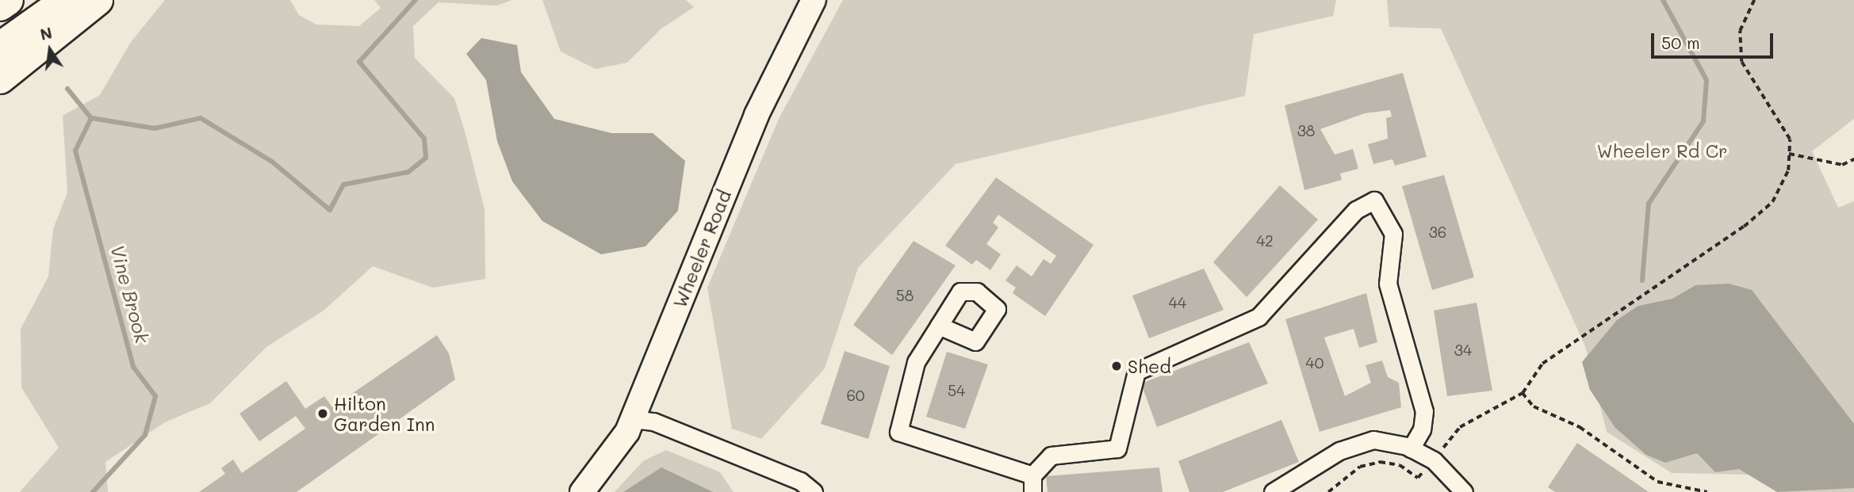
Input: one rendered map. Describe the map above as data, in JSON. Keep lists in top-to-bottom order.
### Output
{
  "streets": {
    "main road": ["Wheeler Road"]
  },
  "water": ["Vine Brook"],
  "parks": ["Wheeler Rd Cr"],
  "places": ["Shed", "Hilton Garden Inn"],
  "house_numbers": [
    "38",
    "36",
    "42",
    "58",
    "44",
    "34",
    "40",
    "54",
    "60"
  ],
  "scale_bar": "50 m",
  "north": "top"
}
